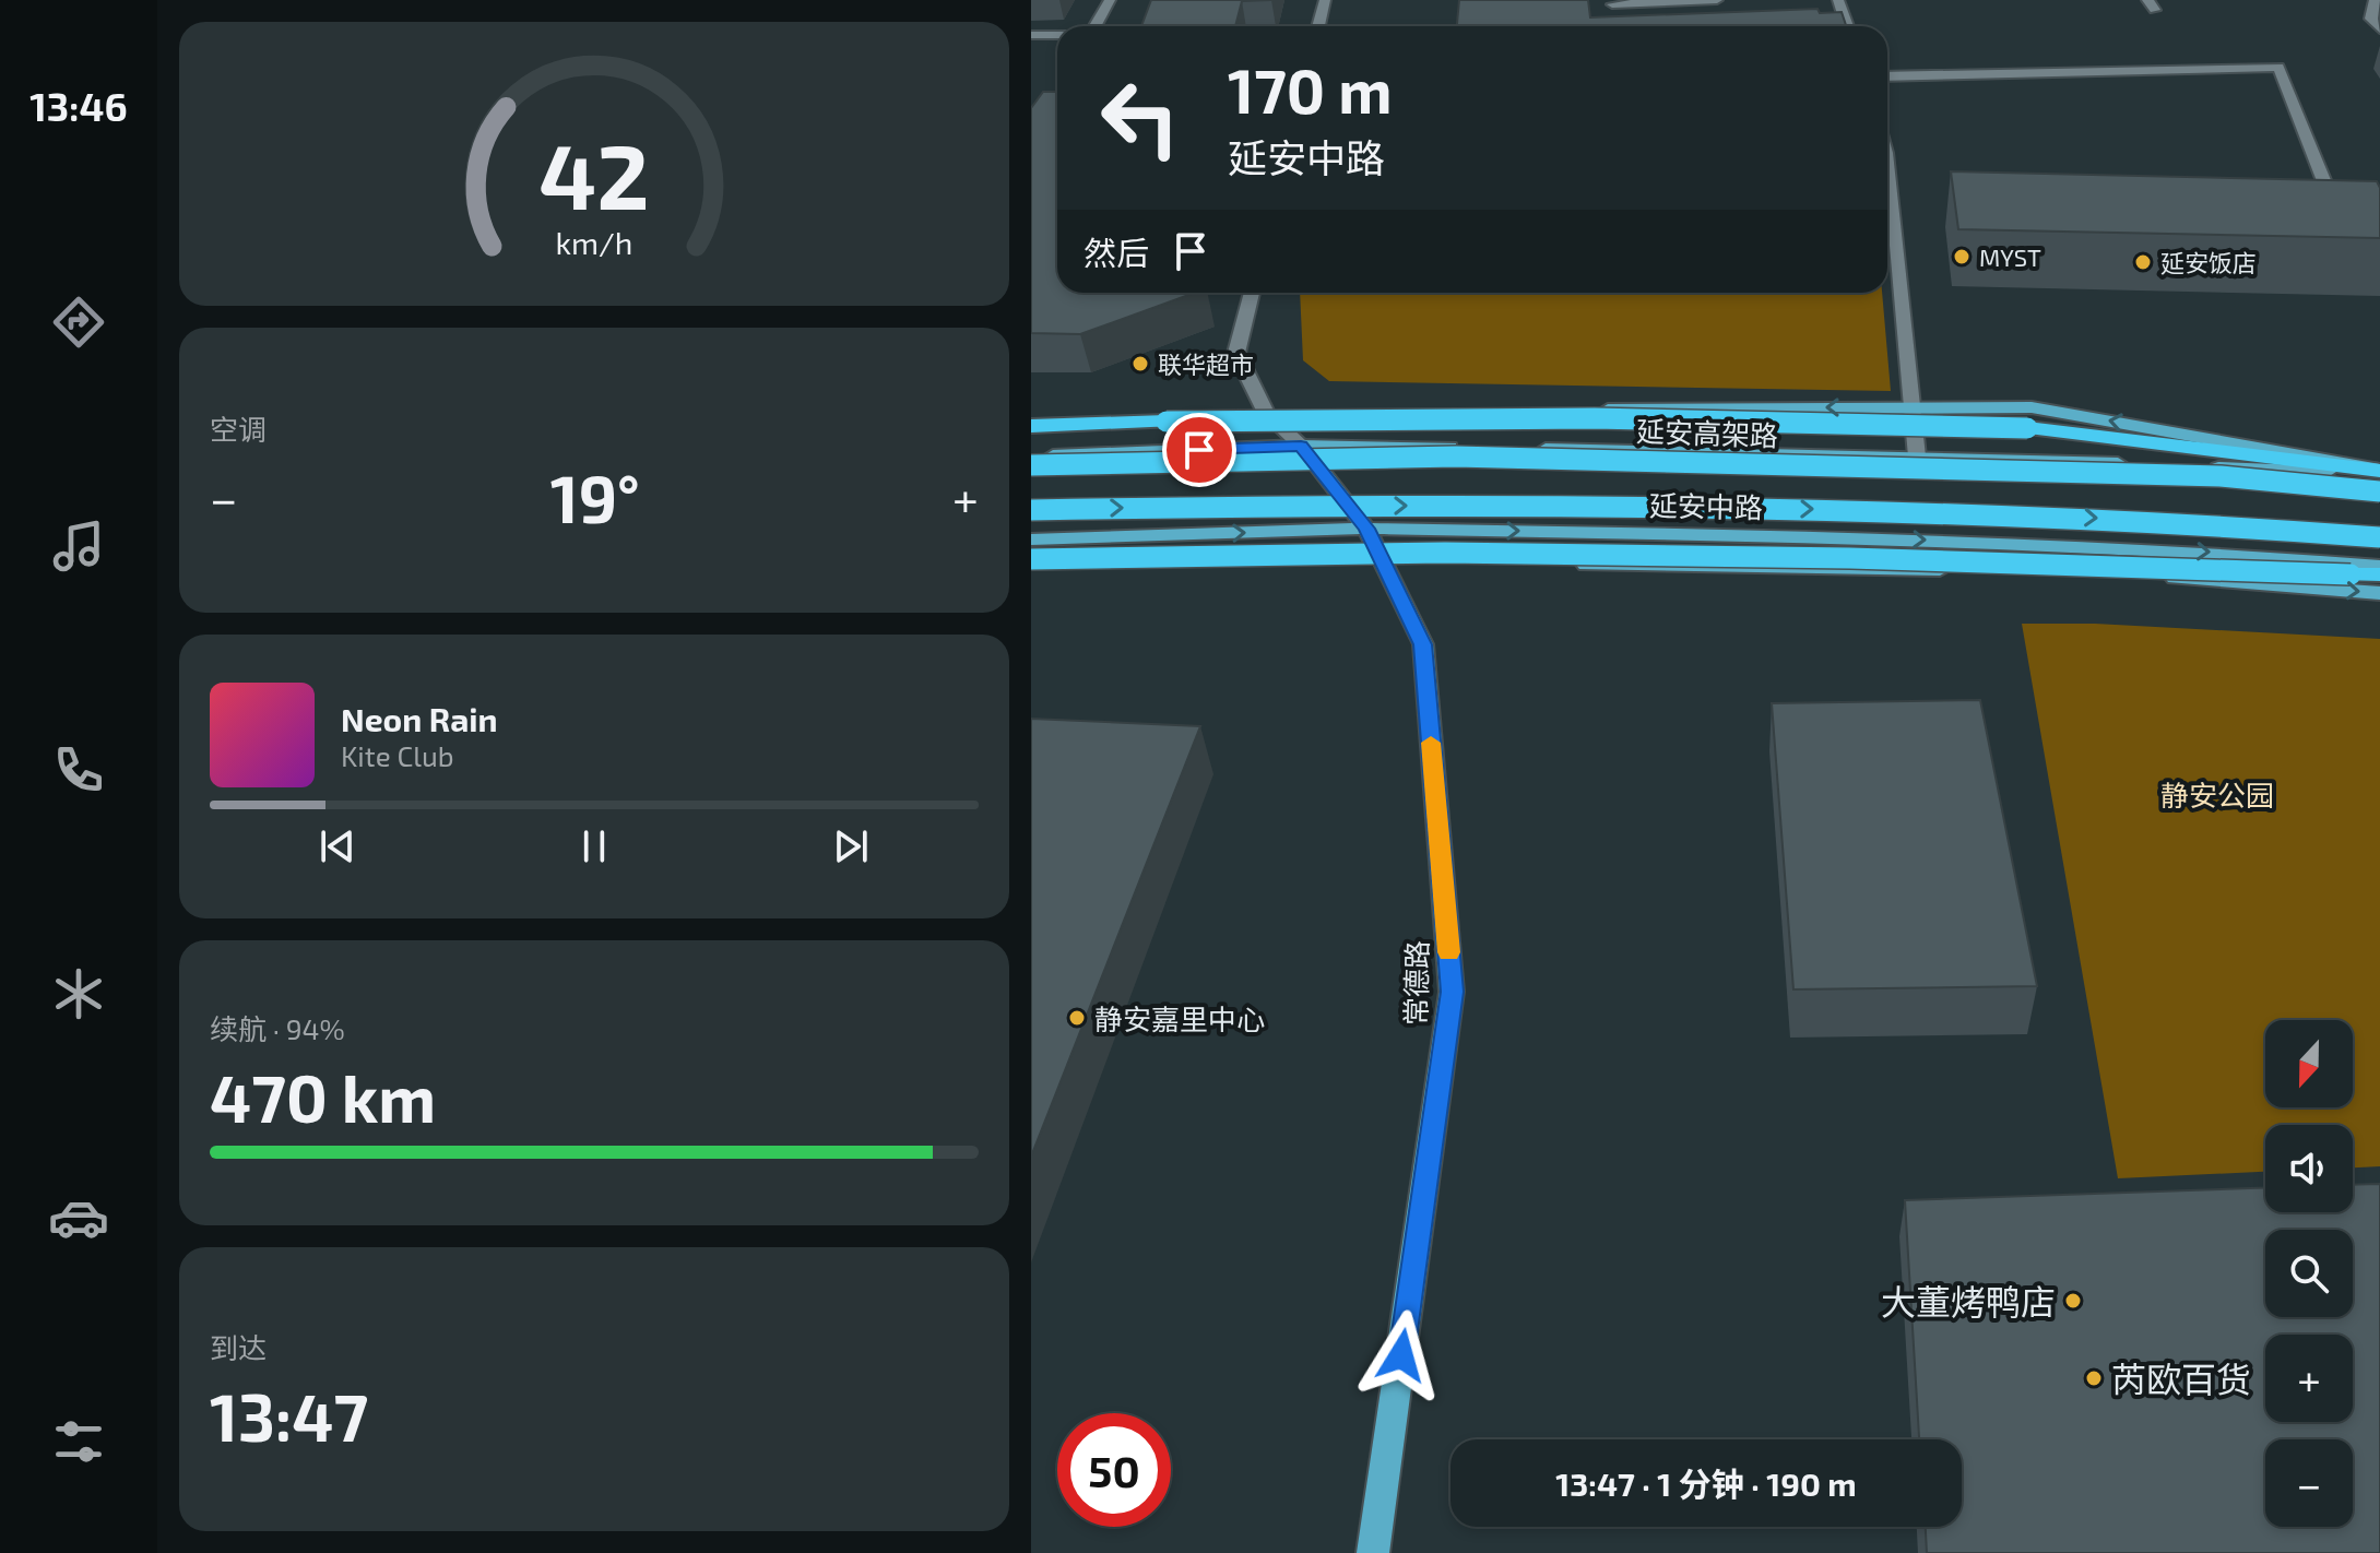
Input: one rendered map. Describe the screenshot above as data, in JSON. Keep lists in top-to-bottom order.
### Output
{
  "streets": {
    "highway": ["延安高架路"],
    "main road": ["延安中路", "常德路"]
  },
  "crossings": [
    ["延安中路", "常德路"]
  ],
  "parks": ["静安公园"],
  "places": [
    "MYST",
    "延安饭店",
    "联华超市",
    "静安嘉里中心",
    "大董烤鸭店",
    "芮欧百货"
  ],
  "north": "bottom",
  "page": {
    "tabs": "13:46",
    "turn": ["170 m", "延安中路"],
    "then": "然后",
    "tile": [
      "空调",
      ["续航 · 94%", "470 km"],
      ["到达", "13:47"]
    ],
    "heat": ["−", "19°", "+"],
    "song": ["Neon Rain", "Kite Club"],
    "map_buttons": ["+", "−"],
    "limit": "50",
    "trip": "13:47 · 1 分钟 · 190 m",
    "gauge": ["42", "km/h"]
  }
}
